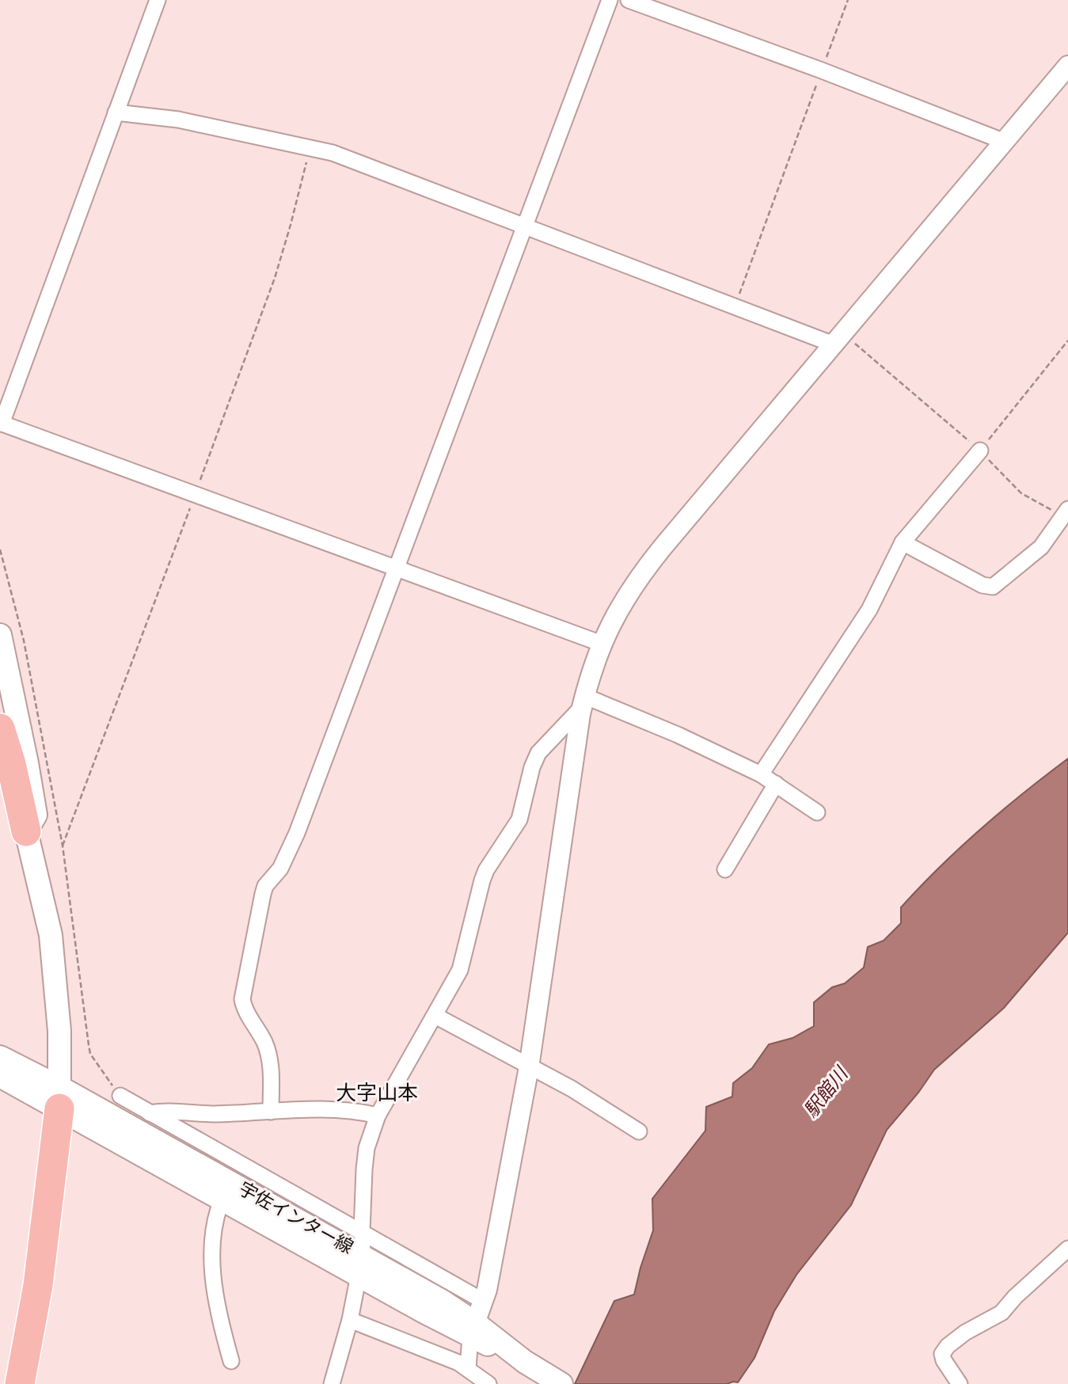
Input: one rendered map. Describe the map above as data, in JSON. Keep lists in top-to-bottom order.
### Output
{
  "streets": {
    "main road": ["宇佐インター線"]
  },
  "districts": ["大字山本"],
  "water": ["駅館川"]
}
